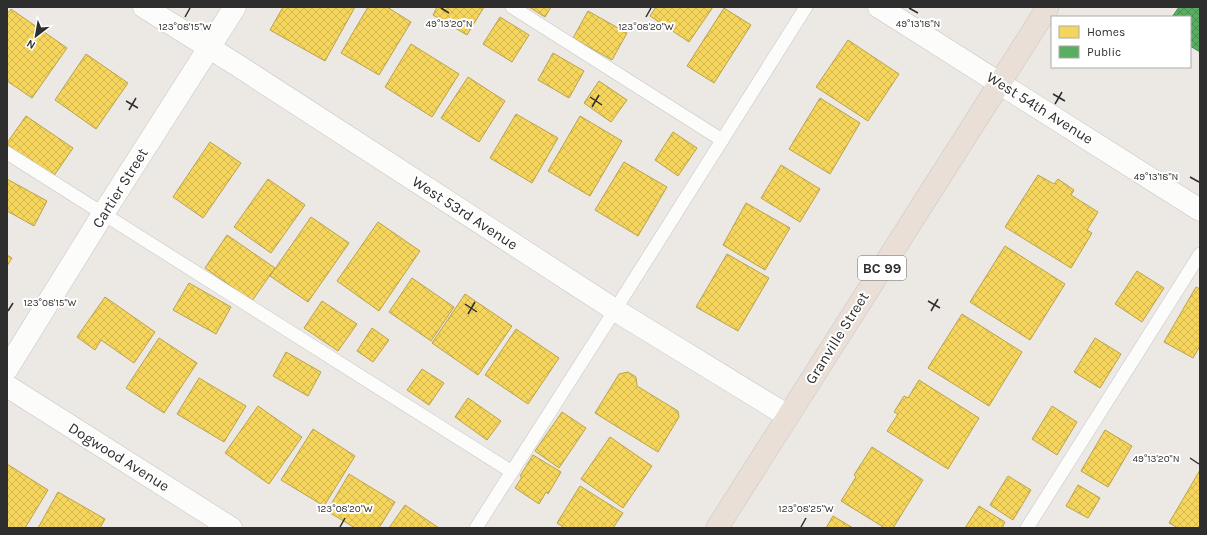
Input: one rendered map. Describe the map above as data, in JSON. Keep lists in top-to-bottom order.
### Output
{
  "streets": {
    "highway": ["BC 99", "Granville Street"],
    "street": [
      "West 54th Avenue",
      "Cartier Street",
      "West 53rd Avenue",
      "Dogwood Avenue"
    ]
  },
  "crossings": [
    ["West 54th Avenue", "Granville Street"],
    ["Cartier Street", "West 53rd Avenue"],
    ["West 53rd Avenue", "Granville Street"]
  ],
  "legend": ["Homes", "Public"],
  "north": "bottom left",
  "coordinates": [
    "49°13'20\"N",
    "49°13'18\"N",
    "123°08'15\"W",
    "123°08'20\"W",
    "123°08'25\"W"
  ]
}
